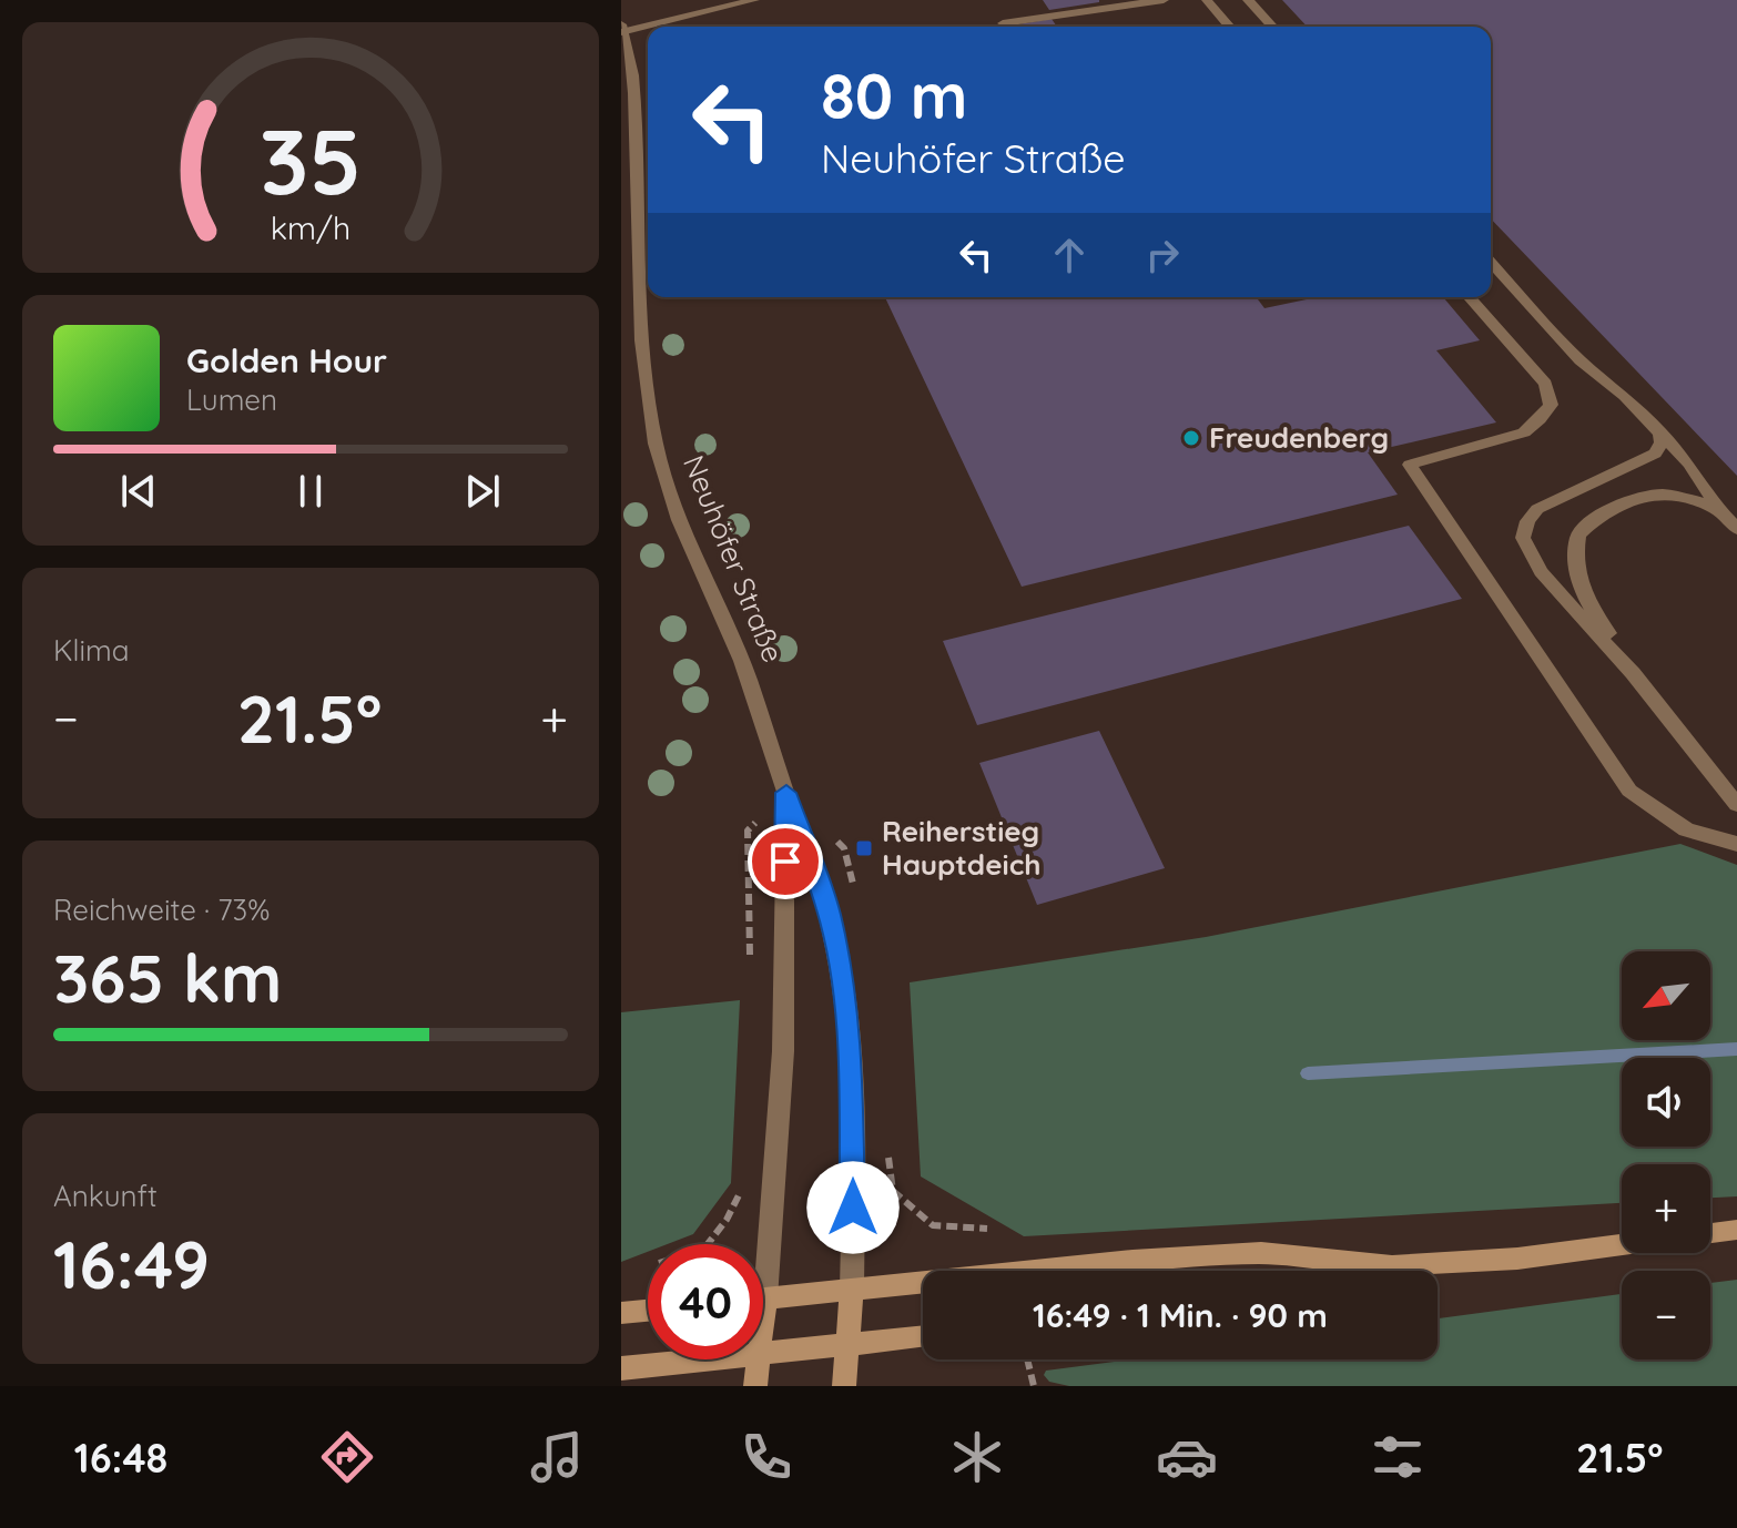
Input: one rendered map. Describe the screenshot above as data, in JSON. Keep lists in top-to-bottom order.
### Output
{
  "streets": {
    "main road": ["Neuhöfer Straße"]
  },
  "places": {
    "other": ["Freudenberg"],
    "transit": ["Reiherstieg Hauptdeich"]
  },
  "north": "bottom left",
  "page": {
    "turn": ["80 m", "Neuhöfer Straße"],
    "song": ["Golden Hour", "Lumen"],
    "tile": [
      "Klima",
      ["Reichweite · 73%", "365 km"],
      ["Ankunft", "16:49"]
    ],
    "heat": ["−", "21.5°", "+"],
    "map_buttons": ["+", "−"],
    "limit": "40",
    "trip": "16:49 · 1 Min. · 90 m",
    "tabs": ["16:48", "21.5°"],
    "gauge": ["35", "km/h"]
  }
}
